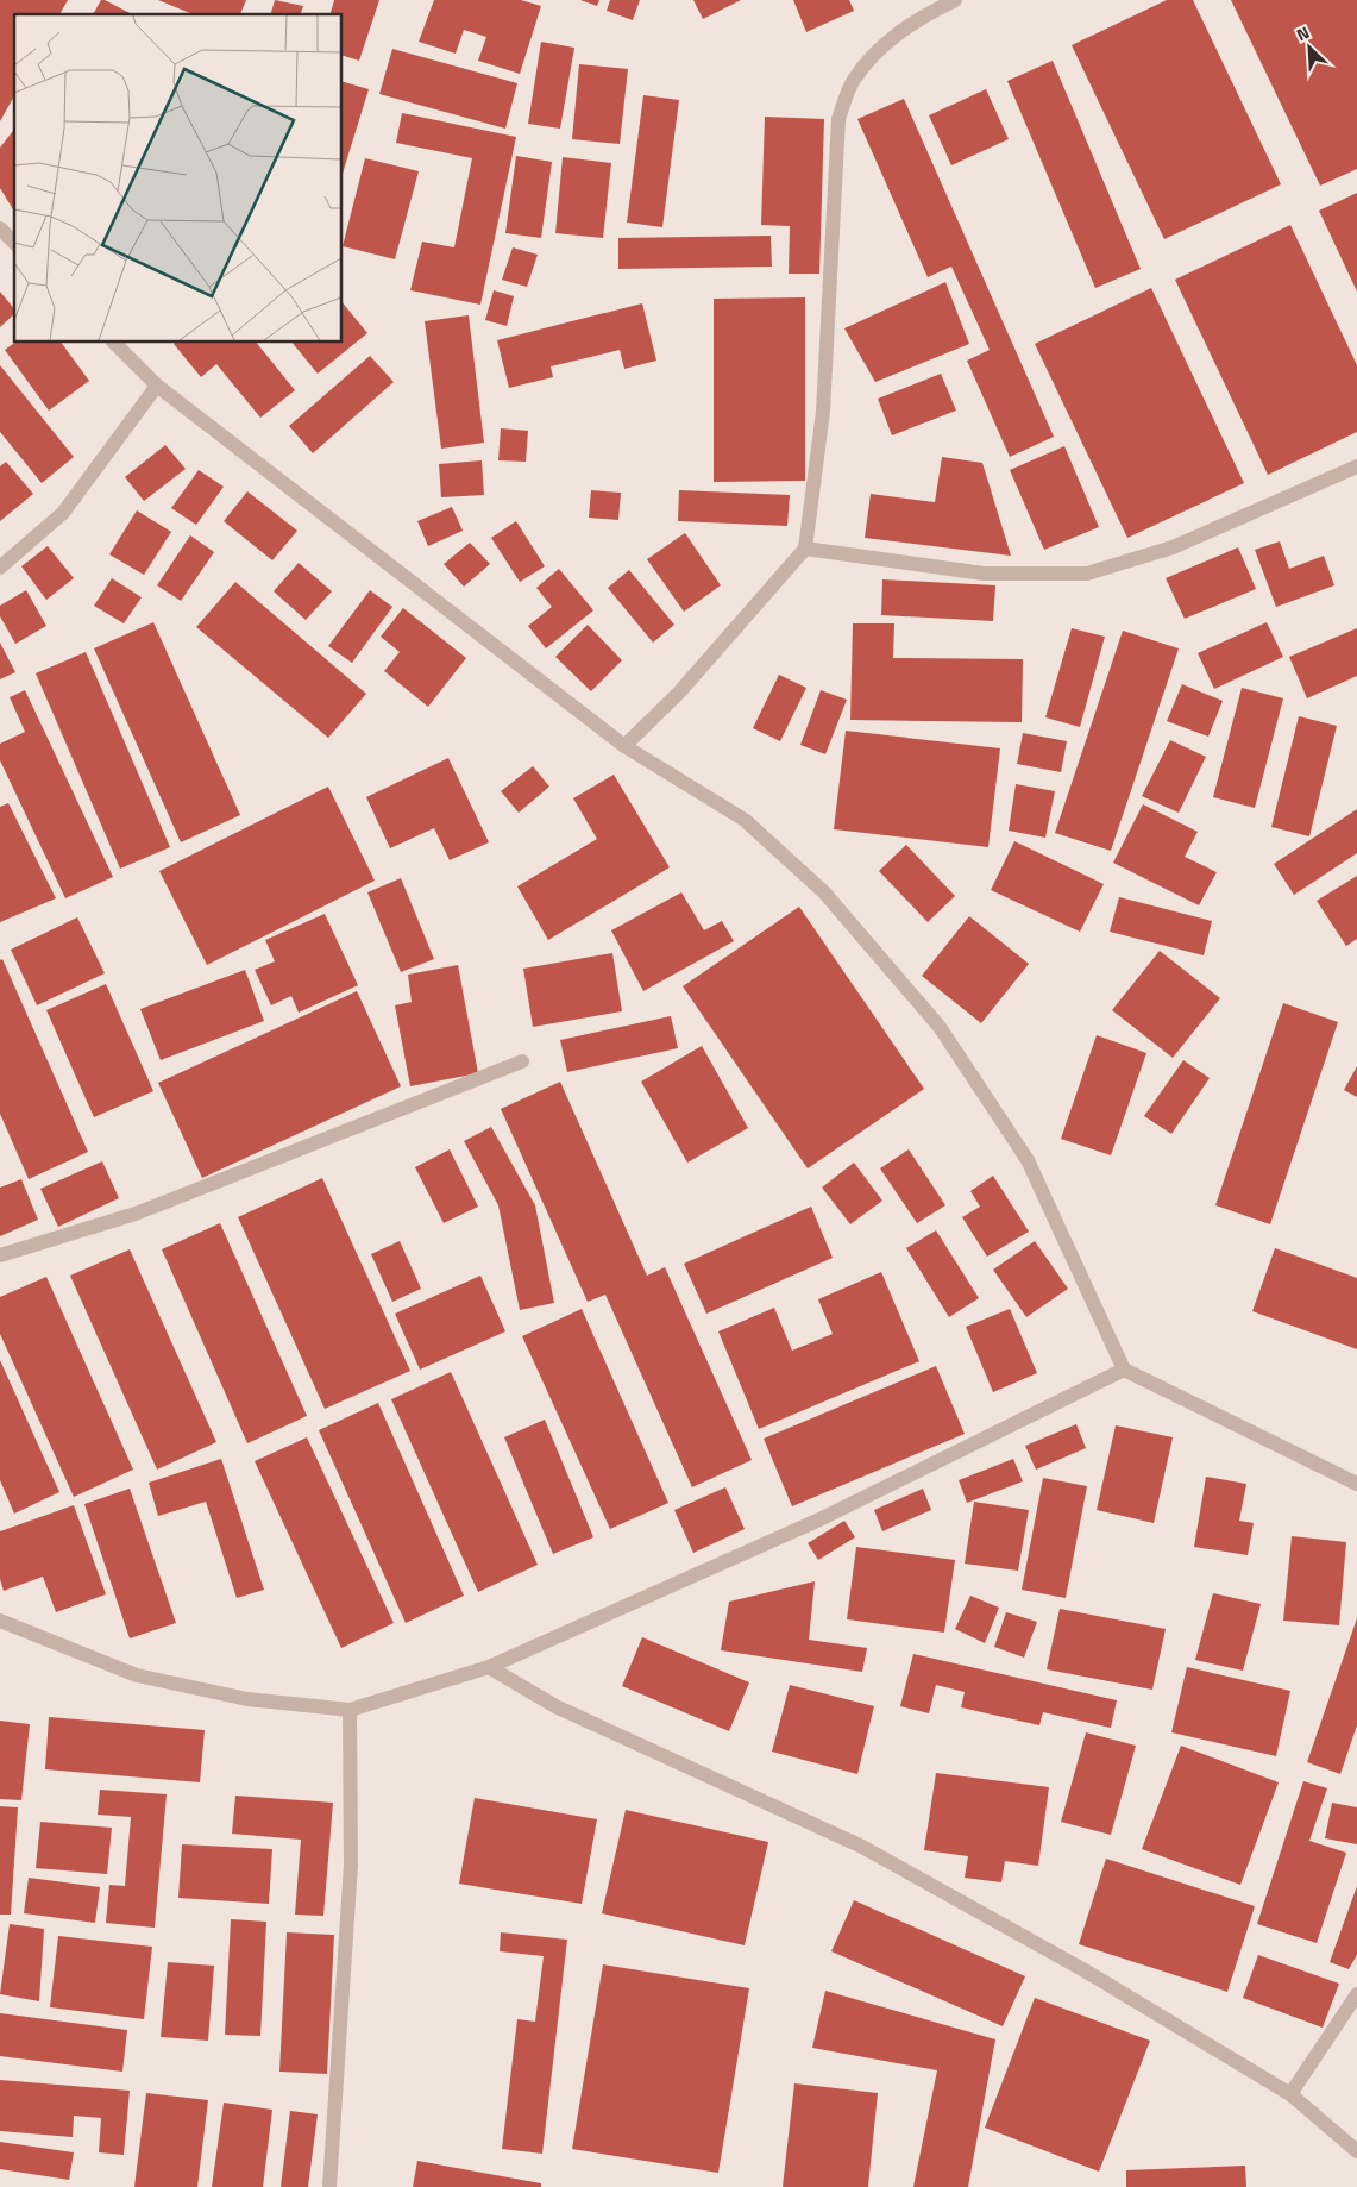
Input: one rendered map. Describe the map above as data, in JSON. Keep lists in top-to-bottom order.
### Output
{
  "north": "top left"
}
